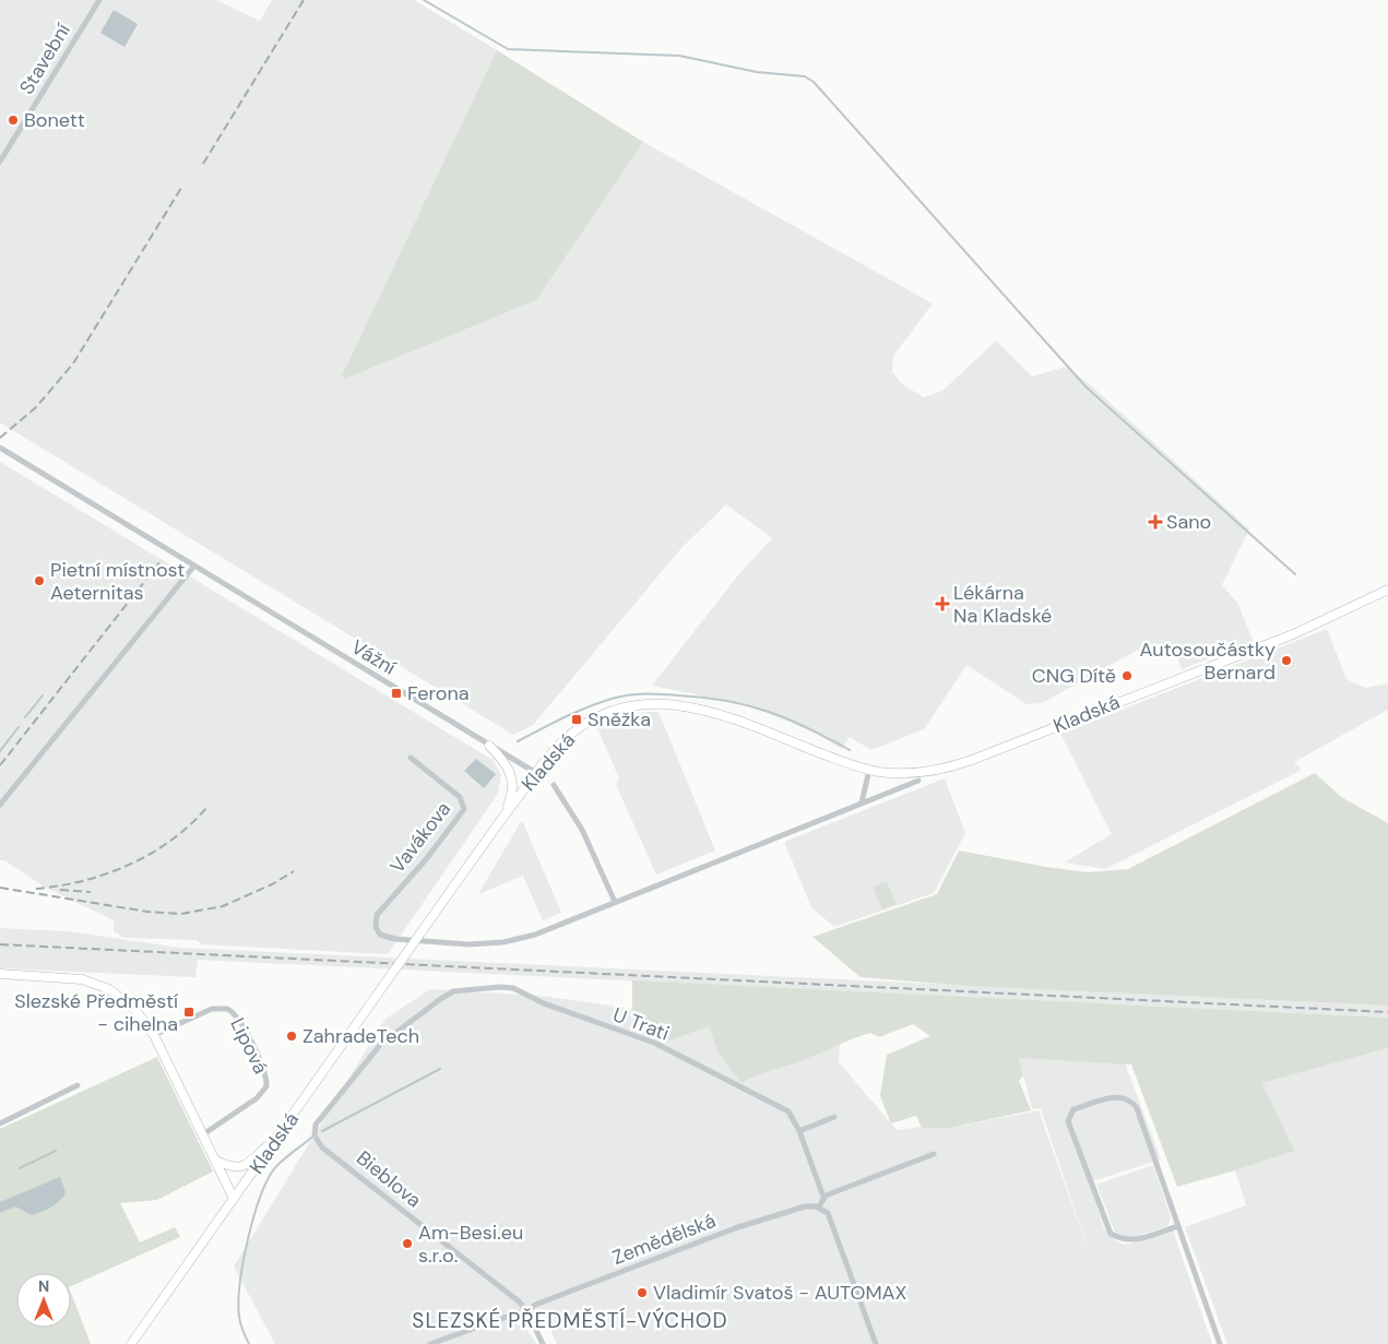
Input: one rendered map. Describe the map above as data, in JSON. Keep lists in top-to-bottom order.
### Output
{
  "streets": {
    "main road": ["Kladská"],
    "street": [
      "Stavební",
      "Vážní",
      "Vavákova",
      "U Trati",
      "Lipová",
      "Bieblova",
      "Zemědělská"
    ]
  },
  "crossings": [
    ["Vážní", "Kladská"],
    ["Kladská", "Vavákova"],
    ["Kladská", "U Trati"],
    ["Kladská", "Bieblova"],
    ["Bieblova", "Zemědělská"]
  ],
  "districts": ["SLEZSKÉ PŘEDMĚSTÍ-VÝCHOD"],
  "places": {
    "other": [
      "Bonett",
      "Pietní místnost Aeternitas",
      "Autosoučástky Bernard",
      "CNG Dítě",
      "ZahradeTech",
      "Am-Besi.eu s.r.o.",
      "Vladimír Svatoš - AUTOMAX"
    ],
    "health": ["Sano", "Lékárna Na Kladské"],
    "transit": ["Ferona", "Sněžka", "Slezské Předměstí - cihelna"]
  },
  "north": "top"
}
